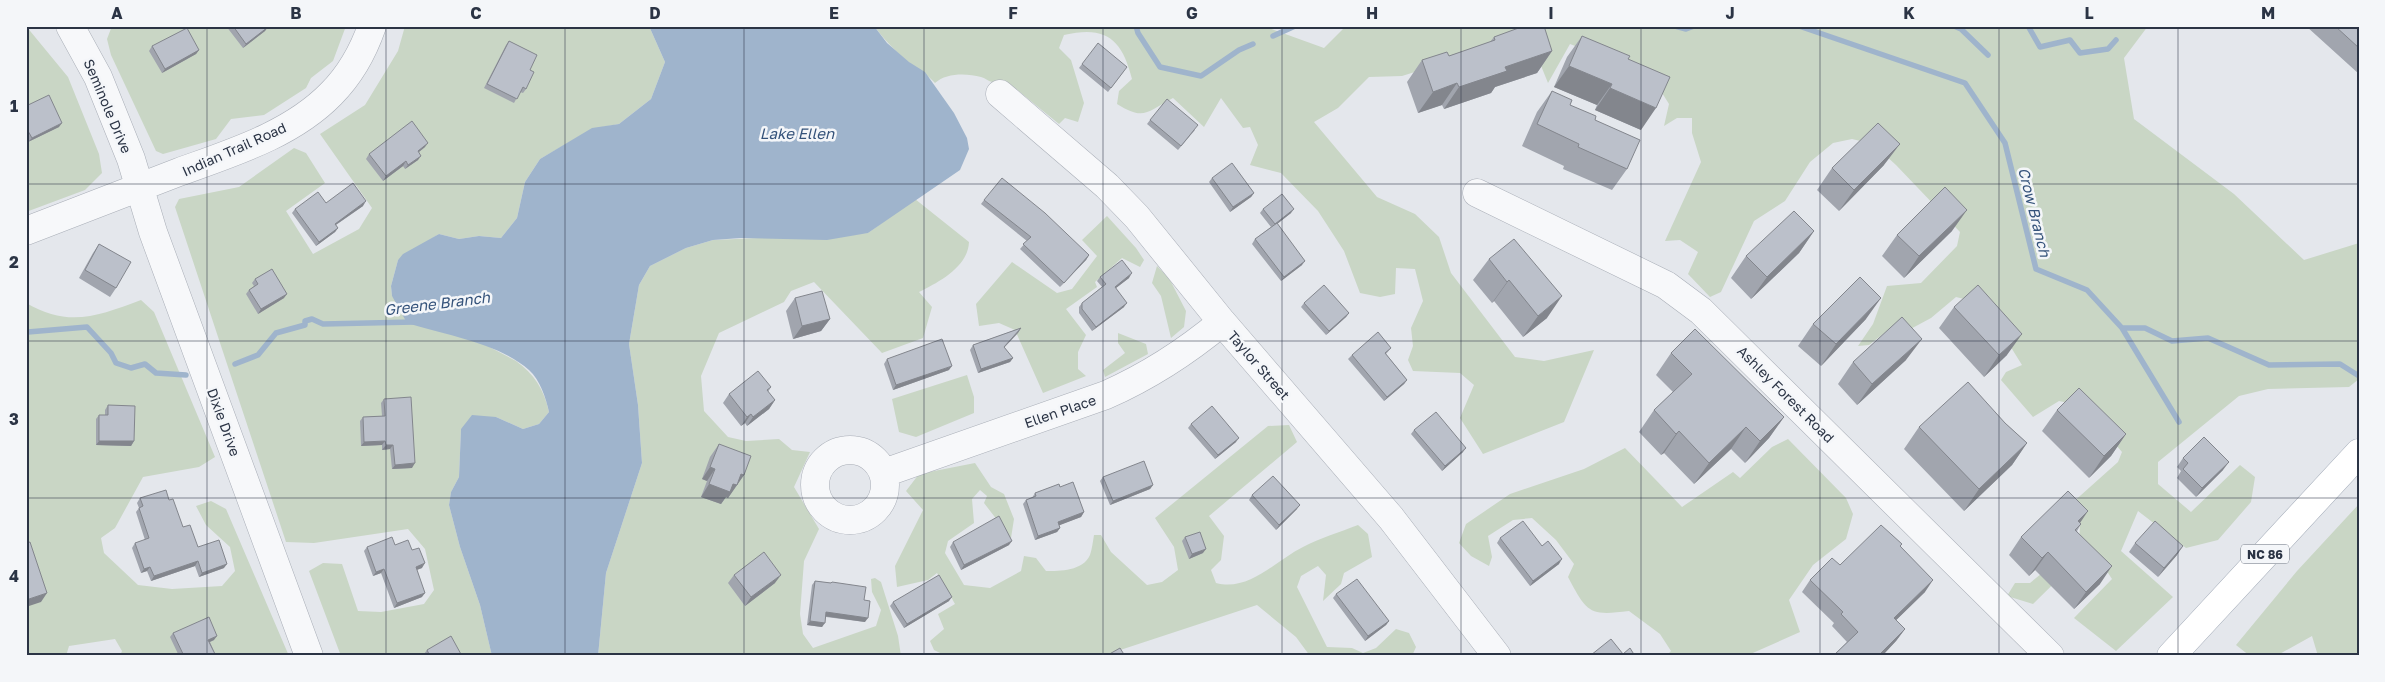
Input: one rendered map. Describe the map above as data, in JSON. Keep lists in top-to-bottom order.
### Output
{
  "streets": {
    "main road": ["NC 86"],
    "street": [
      "Seminole Drive",
      "Indian Trail Road",
      "Taylor Street",
      "Ashley Forest Road",
      "Ellen Place",
      "Dixie Drive"
    ]
  },
  "crossings": [
    ["Seminole Drive", "Indian Trail Road"],
    ["Seminole Drive", "Dixie Drive"],
    ["Indian Trail Road", "Dixie Drive"],
    ["Taylor Street", "Ellen Place"]
  ],
  "water": ["Lake Ellen", "Crow Branch", "Greene Branch"],
  "grid": {
    "columns": [
      "A",
      "B",
      "C",
      "D",
      "E",
      "F",
      "G",
      "H",
      "I",
      "J",
      "K",
      "L",
      "M"
    ],
    "rows": [
      "1",
      "2",
      "3",
      "4"
    ]
  }
}
